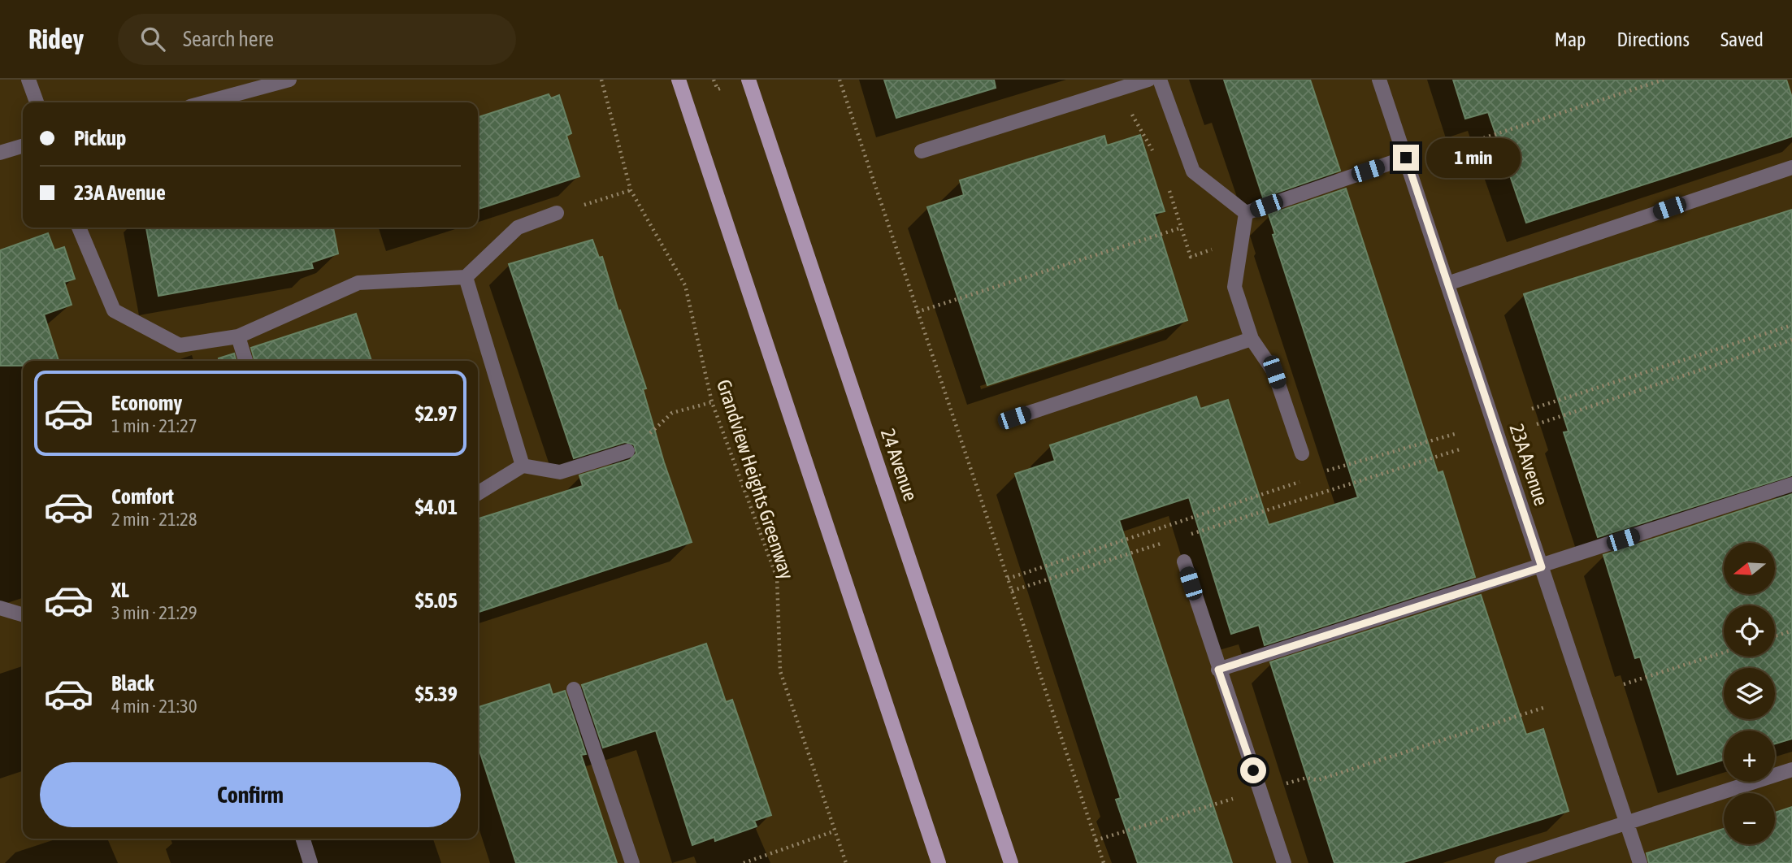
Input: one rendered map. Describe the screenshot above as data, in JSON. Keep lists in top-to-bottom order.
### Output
{
  "streets": {
    "main road": ["24 Avenue"],
    "street": ["23A Avenue"],
    "path": ["Grandview Heights Greenway"]
  },
  "north": "left",
  "page": {
    "header": "Ridey",
    "search": "Search here",
    "nav": ["Map", "Directions", "Saved"],
    "banner": ["Pickup", "23A Avenue"],
    "bubble": "1 min",
    "list": [
      {
        "name": "Economy",
        "note": "1 min · 21:27",
        "value": "$2.97"
      },
      {
        "name": "Comfort",
        "note": "2 min · 21:28",
        "value": "$4.01"
      },
      {
        "name": "XL",
        "note": "3 min · 21:29",
        "value": "$5.05"
      },
      {
        "name": "Black",
        "note": "4 min · 21:30",
        "value": "$5.39"
      }
    ],
    "map_buttons": ["+", "−"],
    "buttons": "Confirm"
  }
}
